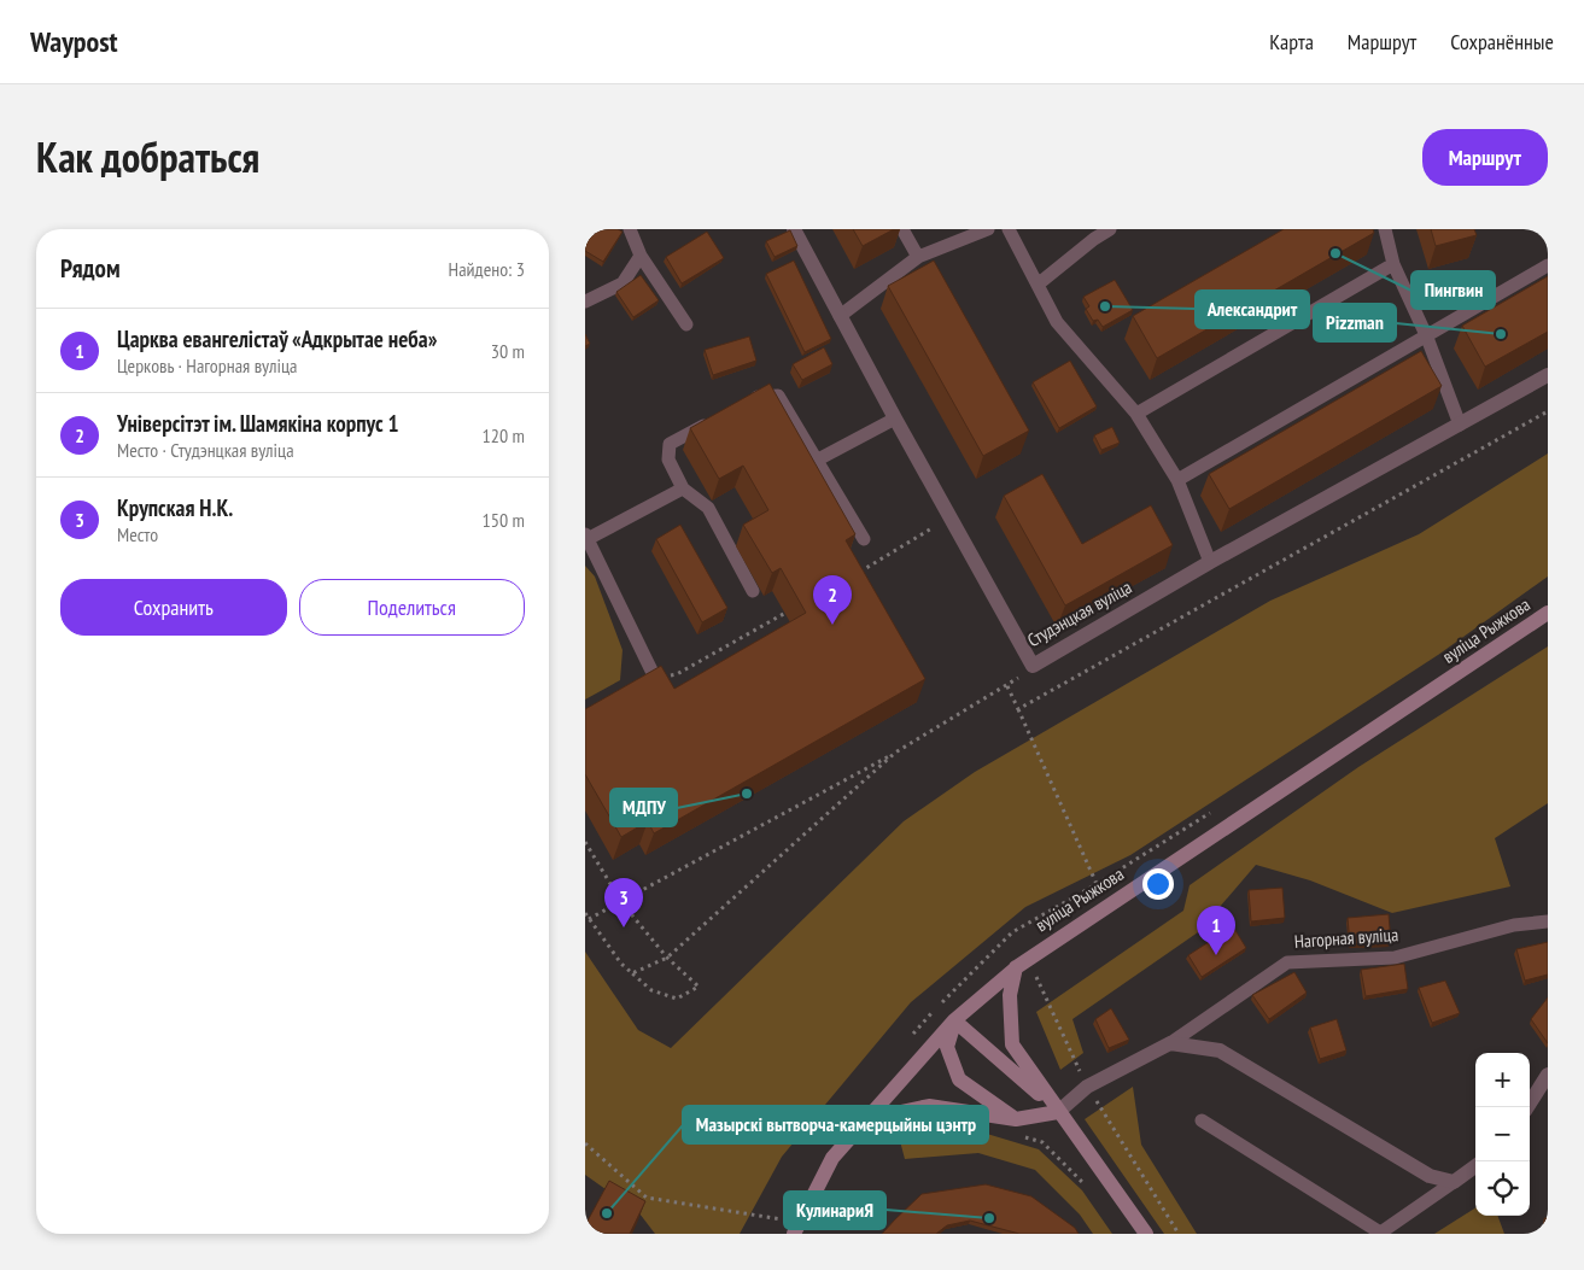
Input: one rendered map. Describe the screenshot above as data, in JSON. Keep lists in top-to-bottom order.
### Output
{
  "streets": {
    "main road": ["вуліца Рыжкова"],
    "street": ["Студэнцкая вуліца", "Нагорная вуліца"]
  },
  "places": [
    "Пингвин",
    "Александрит",
    "Pizzman",
    "МДПУ",
    "Мазырскі вытворча-камерцыйны цэнтр",
    "КулинариЯ"
  ],
  "page": {
    "header": "Waypost",
    "nav": ["Карта", "Маршрут", "Сохранённые"],
    "title": "Как добраться",
    "buttons": [
      "Маршрут",
      ["Сохранить", "Поделиться"]
    ],
    "heading": ["Рядом", "Найдено: 3"],
    "list": [
      {
        "mark": "1",
        "name": "Царква евангелістаў «Адкрытае неба»",
        "note": "Церковь · Нагорная вуліца",
        "value": "30 m"
      },
      {
        "mark": "2",
        "name": "Універсітэт ім. Шамякіна корпус 1",
        "note": "Место · Студэнцкая вуліца",
        "value": "120 m"
      },
      {
        "mark": "3",
        "name": "Крупская Н.К.",
        "note": "Место",
        "value": "150 m"
      }
    ],
    "pins": ["2", "3", "1"],
    "map_buttons": ["+", "−"]
  }
}
